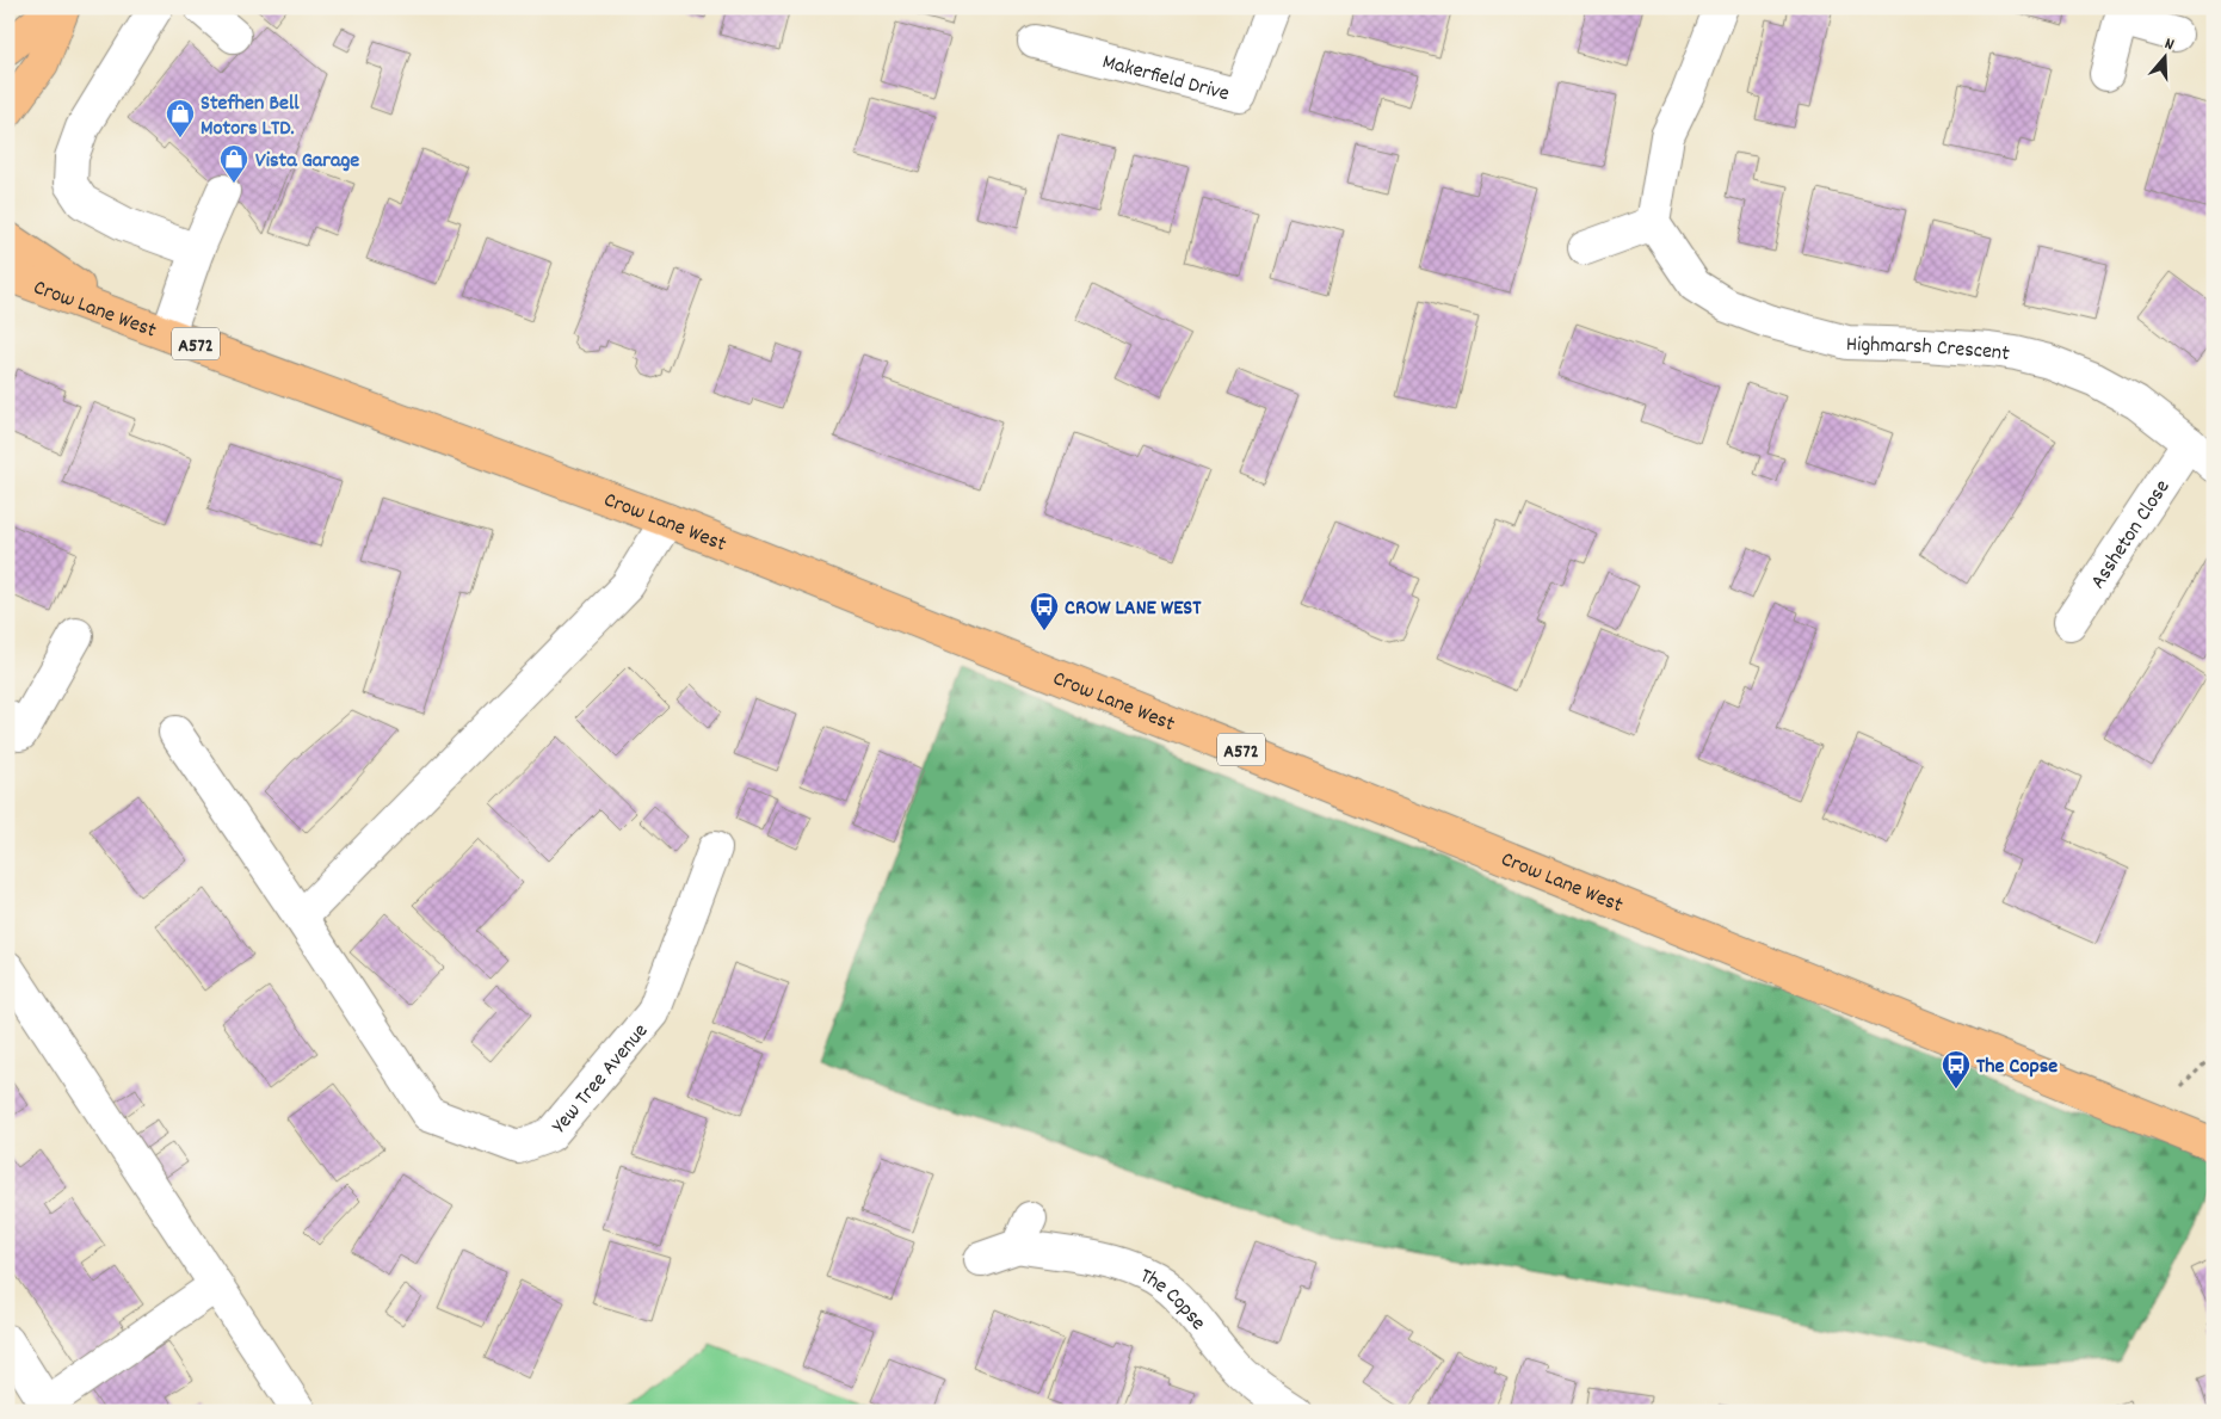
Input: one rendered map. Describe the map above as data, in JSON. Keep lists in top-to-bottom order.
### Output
{
  "streets": {
    "main road": ["Crow Lane West", "A572"],
    "street": [
      "Makerfield Drive",
      "Highmarsh Crescent",
      "Assheton Close",
      "Yew Tree Avenue",
      "The Copse"
    ]
  },
  "crossings": [
    ["Highmarsh Crescent", "Assheton Close"]
  ],
  "places": {
    "shop": ["Stefhen Bell Motors LTD.", "Vista Garage"],
    "bus stop": ["CROW LANE WEST", "The Copse"]
  },
  "north": "top"
}
